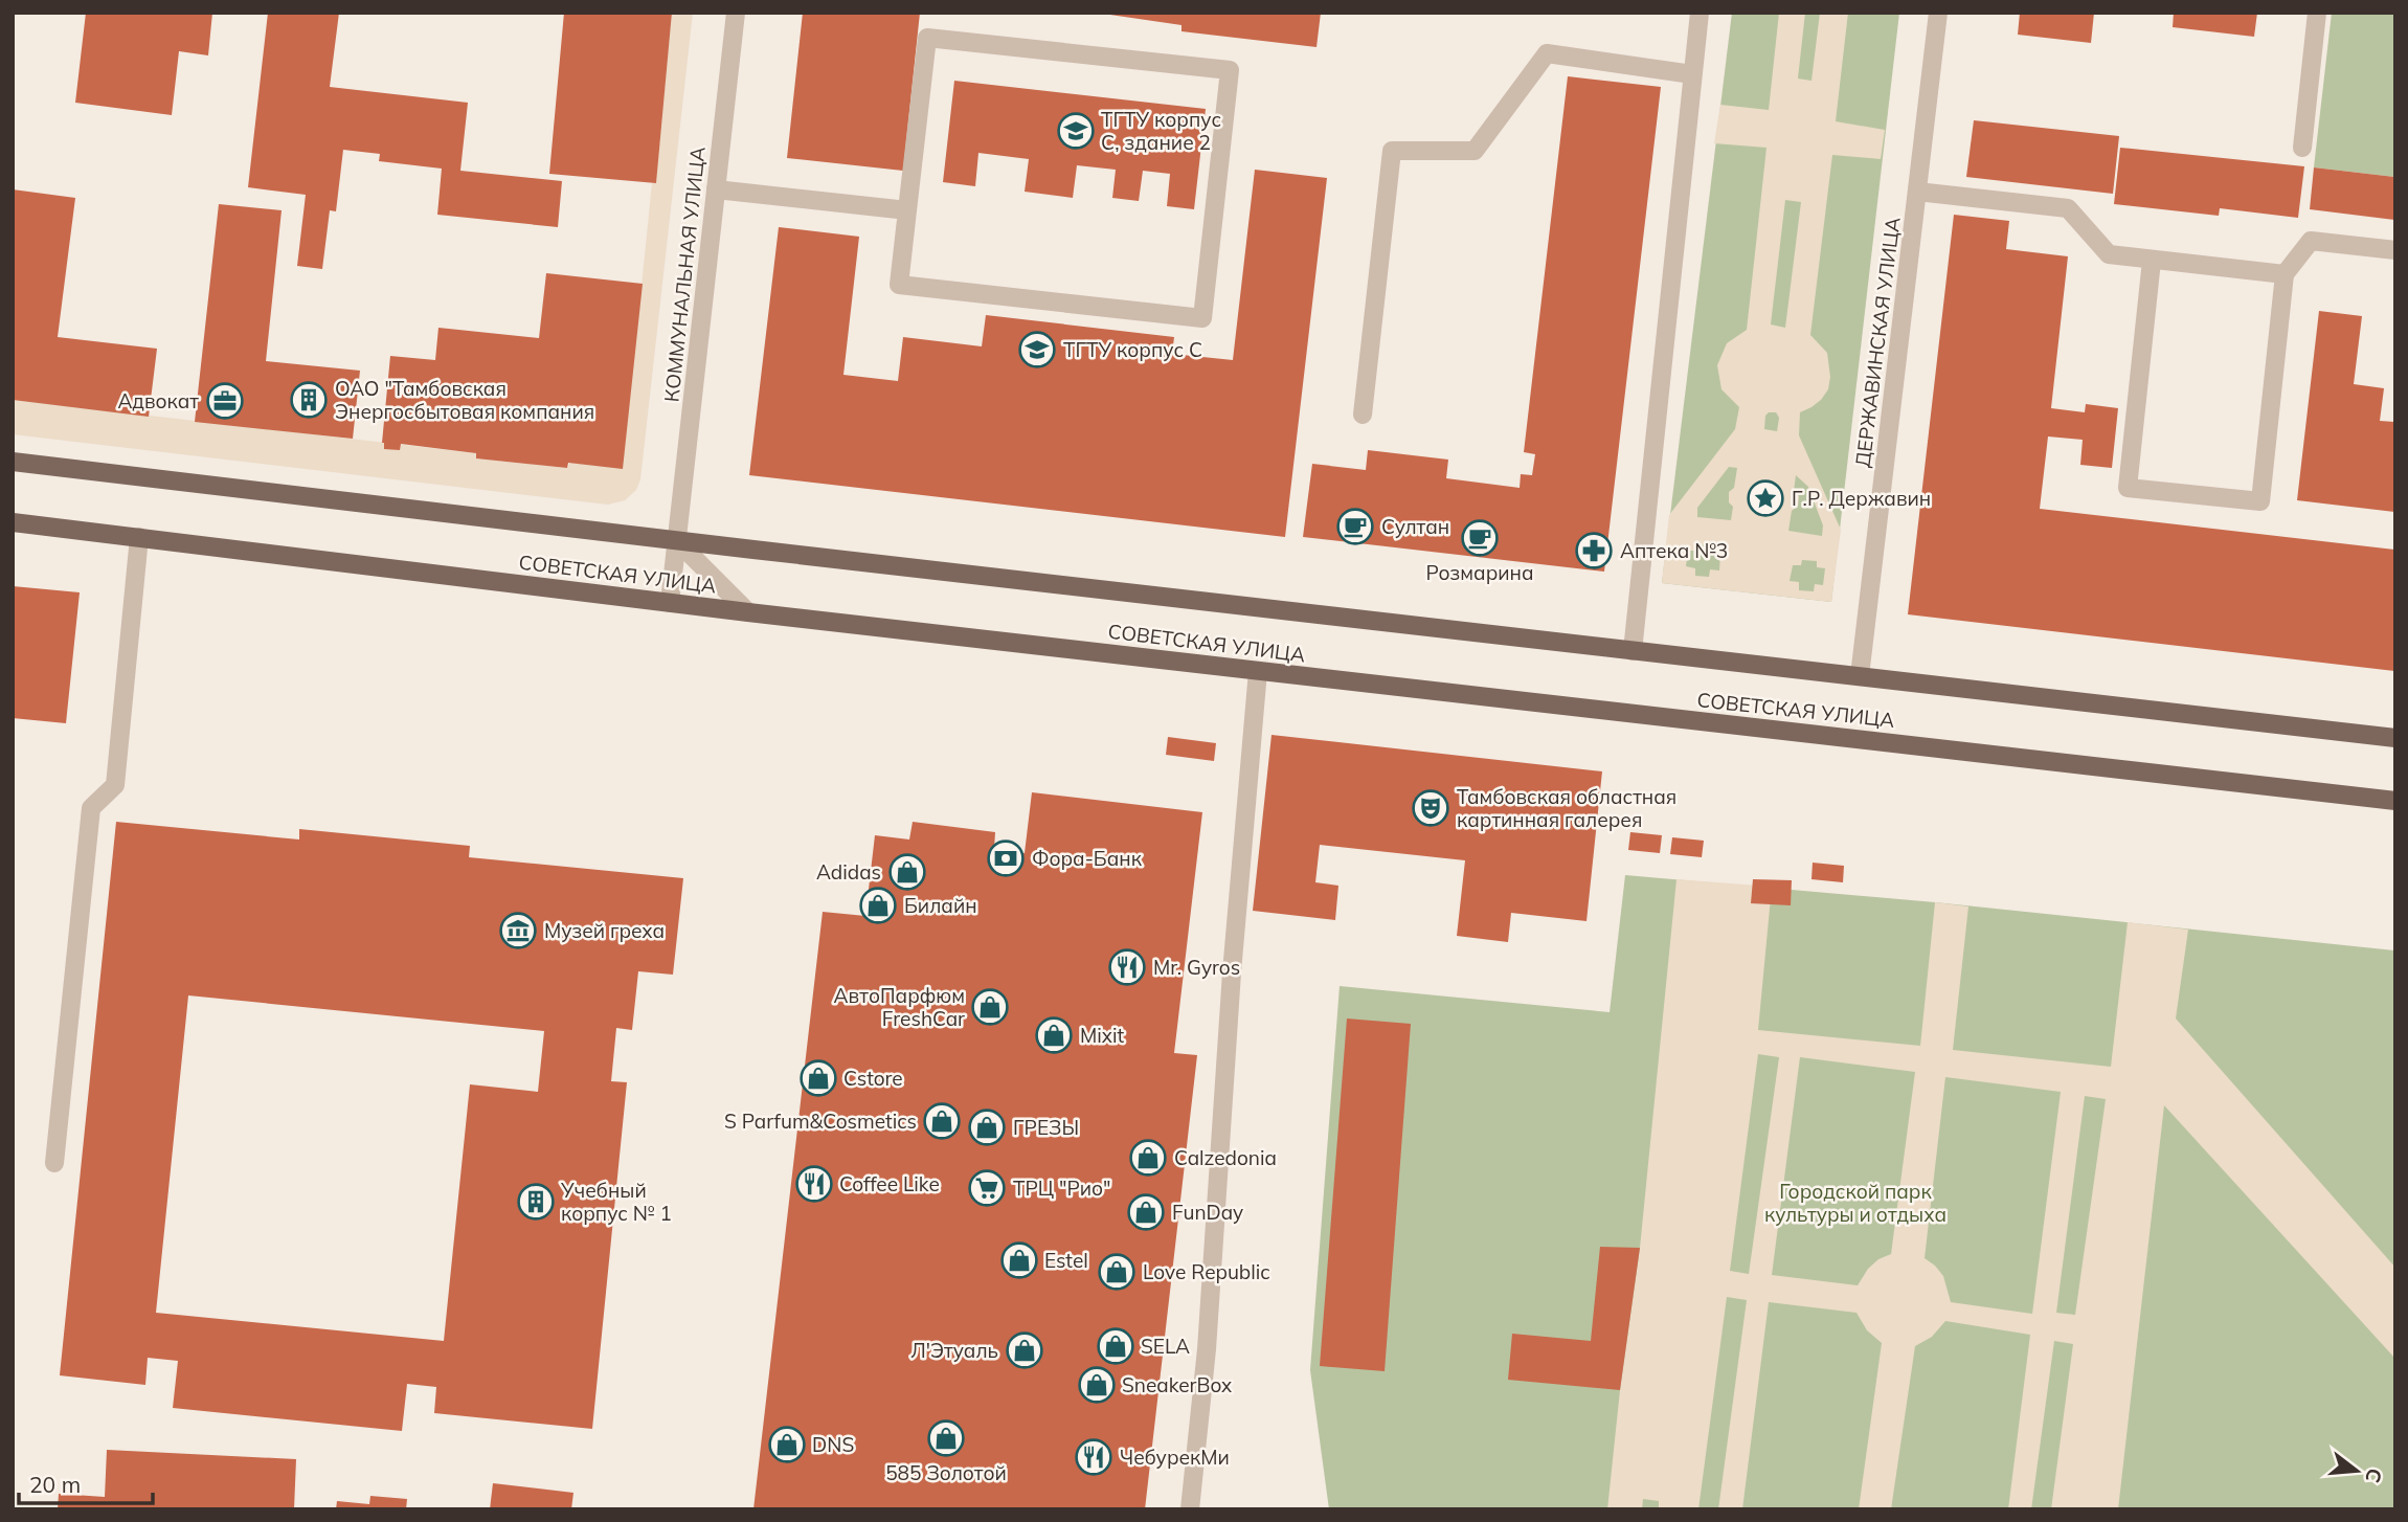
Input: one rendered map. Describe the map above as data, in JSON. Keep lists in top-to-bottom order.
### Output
{
  "streets": {
    "main road": ["СОВЕТСКАЯ УЛИЦА"],
    "street": ["КОММУНАЛЬНАЯ УЛИЦА", "ДЕРЖАВИНСКАЯ УЛИЦА"]
  },
  "crossings": [
    ["КОММУНАЛЬНАЯ УЛИЦА", "СОВЕТСКАЯ УЛИЦА"],
    ["ДЕРЖАВИНСКАЯ УЛИЦА", "СОВЕТСКАЯ УЛИЦА"]
  ],
  "parks": ["Городской парк культуры и отдыха"],
  "places": {
    "school or university": ["ТГТУ корпус С, здание 2", "ТГТУ корпус С"],
    "building": ["ОАО \"Тамбовская Энергосбытовая компания", "Учебный корпус № 1"],
    "office": ["Адвокат"],
    "place": ["Г.Р. Державин"],
    "cafe": ["Султан", "Розмарина"],
    "pharmacy": ["Аптека №3"],
    "theatre": ["Тамбовская областная картинная галерея"],
    "bank": ["Фора-Банк"],
    "shop": [
      "Adidas",
      "Билайн",
      "АвтоПарфюм FreshCar",
      "Mixit",
      "Cstore",
      "S Parfum&Cosmetics",
      "ГРЕЗЫ",
      "Calzedonia",
      "FunDay",
      "Estel",
      "Love Republic",
      "SELA",
      "Л'Этуаль",
      "SneakerBox",
      "585 Золотой",
      "DNS"
    ],
    "museum": ["Музей греха"],
    "restaurant": ["Mr. Gyros", "Coffee Like", "ЧебурекМи"],
    "supermarket": ["ТРЦ \"Рио\""]
  },
  "scale_bar": "20 m",
  "north": "right"
}
